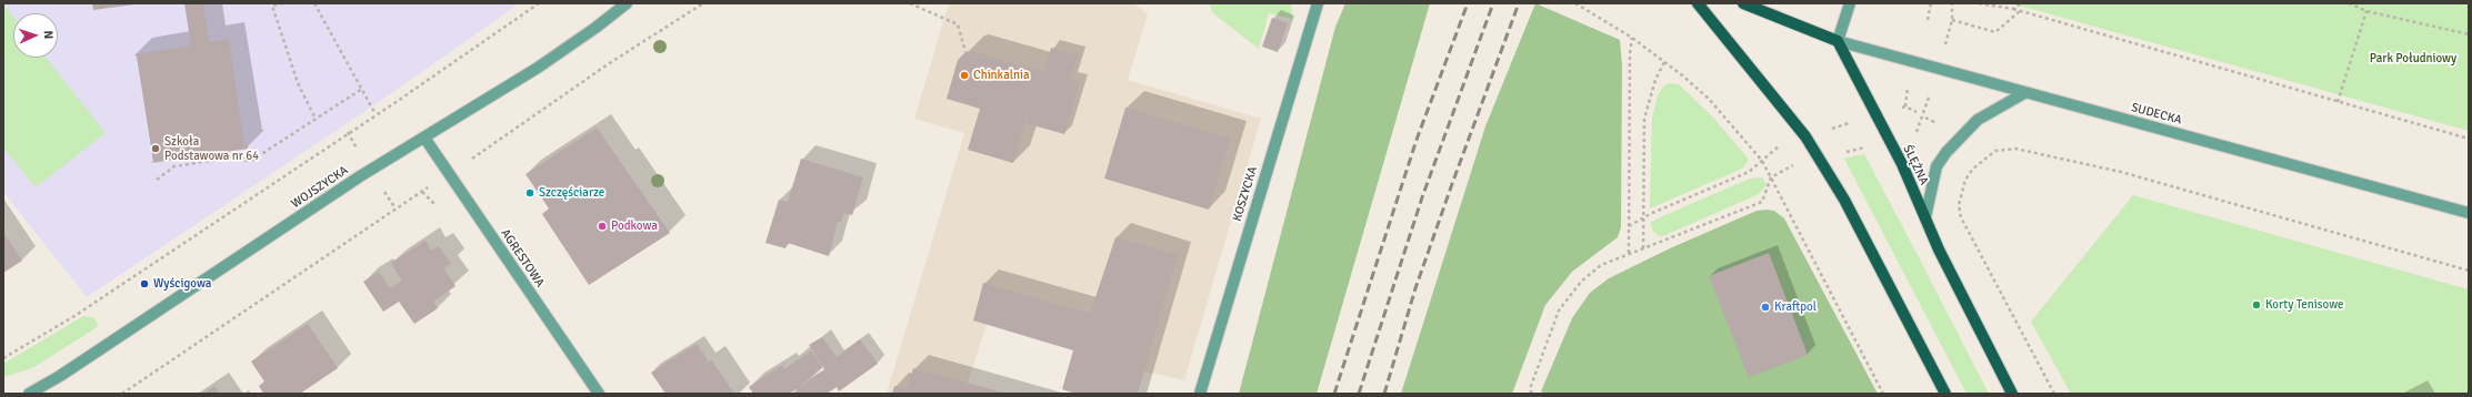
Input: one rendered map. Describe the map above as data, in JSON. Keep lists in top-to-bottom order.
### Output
{
  "streets": {
    "main road": ["ŚLĘŻNA"],
    "street": [
      "SUDECKA",
      "WOJSZYCKA",
      "KOSZYCKA",
      "AGRESTOWA"
    ]
  },
  "crossings": [
    ["SUDECKA", "ŚLĘŻNA"],
    ["WOJSZYCKA", "AGRESTOWA"]
  ],
  "parks": ["Park Południowy"],
  "places": [
    "Chinkalnia",
    "Szkoła Podstawowa nr 64",
    "Szczęściarze",
    "Podkowa",
    "Wyścigowa",
    "Korty Tenisowe",
    "Kraftpol"
  ],
  "north": "right"
}
